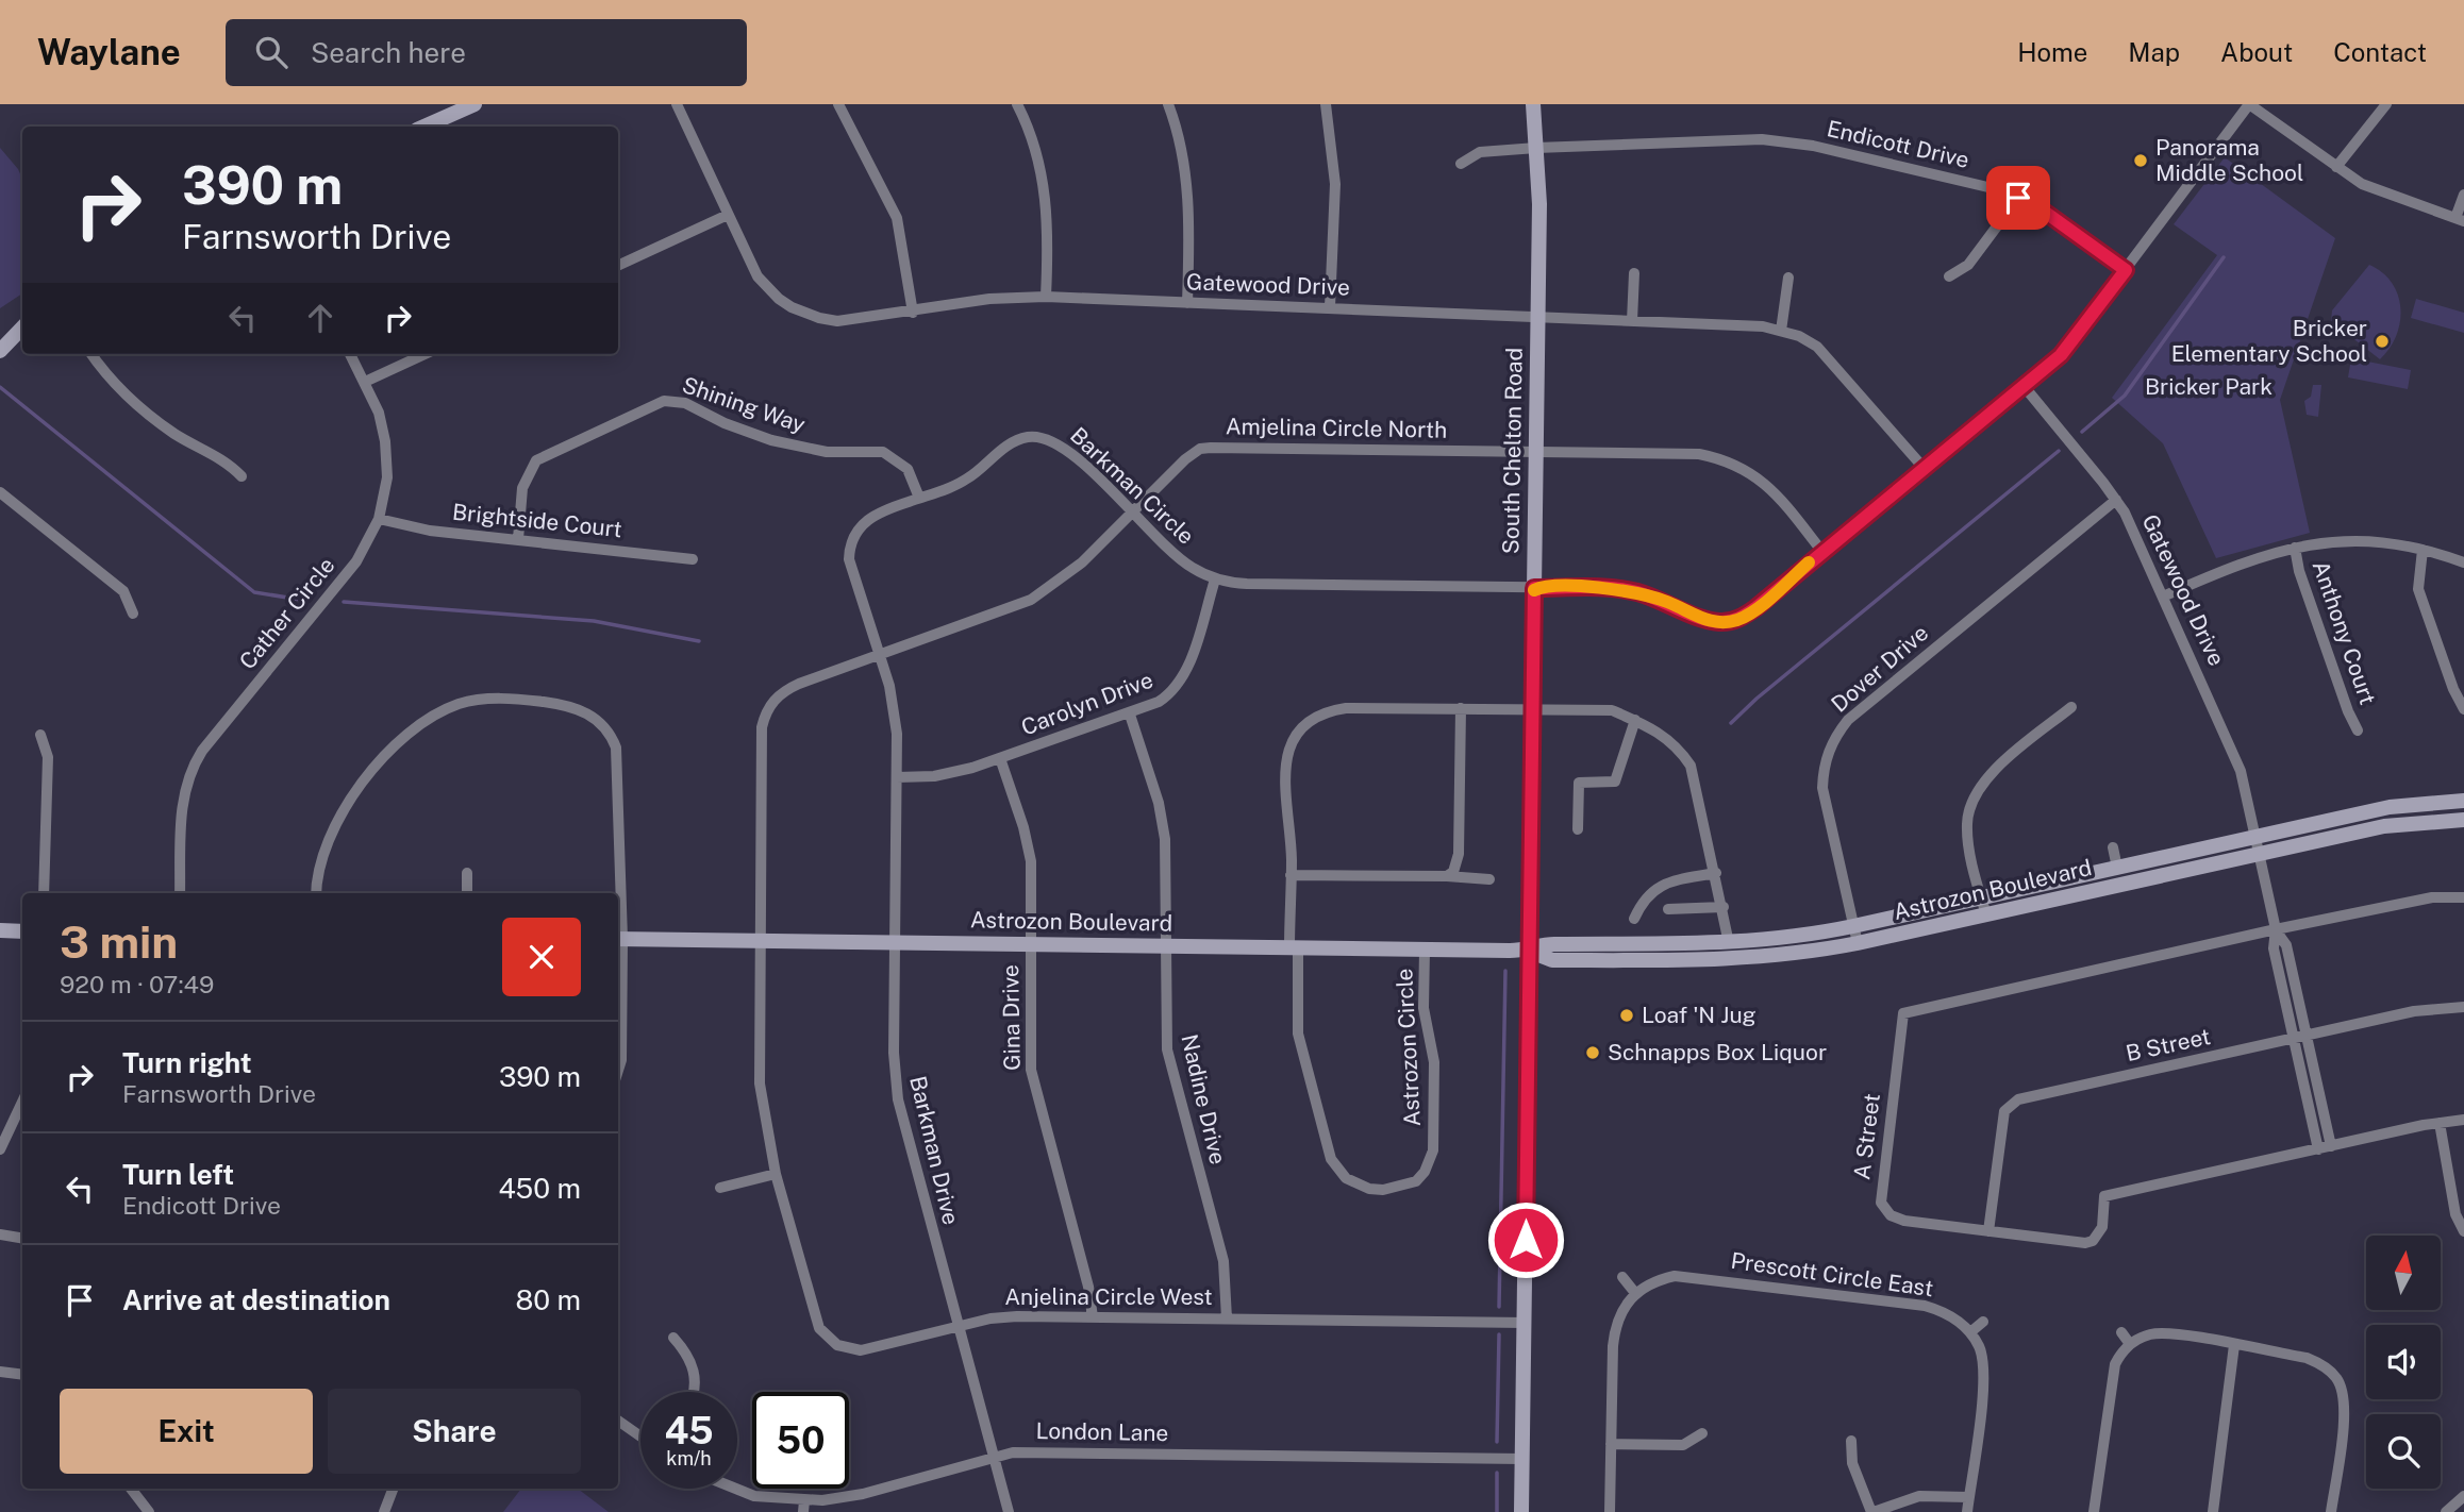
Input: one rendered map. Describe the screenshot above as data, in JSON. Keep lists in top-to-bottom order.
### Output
{
  "streets": {
    "main road": ["South Chelton Road", "Astrozon Boulevard"],
    "street": [
      "Endicott Drive",
      "Gatewood Drive",
      "Shining Way",
      "Amjelina Circle North",
      "Barkman Circle",
      "Brightside Court",
      "Cather Circle",
      "Anthony Court",
      "Dover Drive",
      "Carolyn Drive",
      "Gina Drive",
      "B Street",
      "Astrozon Circle",
      "Nadine Drive",
      "A Street",
      "Barkman Drive",
      "Prescott Circle East",
      "Anjelina Circle West",
      "London Lane"
    ]
  },
  "crossings": [
    ["Endicott Drive", "South Chelton Road"],
    ["Endicott Drive", "Barkman Circle"],
    ["Gatewood Drive", "South Chelton Road"],
    ["Gatewood Drive", "Barkman Circle"],
    ["Gatewood Drive", "Dover Drive"],
    ["Gatewood Drive", "Astrozon Boulevard"],
    ["Gatewood Drive", "B Street"],
    ["Gatewood Drive", "A Street"],
    ["Shining Way", "Barkman Circle"],
    ["Shining Way", "Brightside Court"],
    ["Amjelina Circle North", "South Chelton Road"],
    ["Amjelina Circle North", "Barkman Circle"],
    ["Amjelina Circle North", "Barkman Drive"],
    ["Amjelina Circle North", "Anjelina Circle West"],
    ["South Chelton Road", "Barkman Circle"],
    ["South Chelton Road", "Astrozon Boulevard"],
    ["South Chelton Road", "Astrozon Circle"],
    ["South Chelton Road", "Anjelina Circle West"],
    ["South Chelton Road", "London Lane"],
    ["Barkman Circle", "Carolyn Drive"],
    ["Barkman Circle", "Barkman Drive"],
    ["Barkman Circle", "Anjelina Circle West"],
    ["Brightside Court", "Cather Circle"],
    ["Dover Drive", "Astrozon Boulevard"],
    ["Carolyn Drive", "Gina Drive"],
    ["Carolyn Drive", "Nadine Drive"],
    ["Carolyn Drive", "Barkman Drive"],
    ["Astrozon Boulevard", "Gina Drive"],
    ["Astrozon Boulevard", "Astrozon Circle"],
    ["Astrozon Boulevard", "Nadine Drive"],
    ["Astrozon Boulevard", "Barkman Drive"],
    ["Astrozon Boulevard", "Anjelina Circle West"],
    ["Gina Drive", "Anjelina Circle West"],
    ["B Street", "A Street"],
    ["Nadine Drive", "Anjelina Circle West"],
    ["Barkman Drive", "Anjelina Circle West"],
    ["Barkman Drive", "London Lane"]
  ],
  "parks": ["Bricker Park"],
  "places": [
    "Panorama Middle School",
    "Bricker Elementary School",
    "Loaf 'N Jug",
    "Schnapps Box Liquor"
  ],
  "north": "top",
  "page": {
    "header": "Waylane",
    "search": "Search here",
    "nav": [
      "Home",
      "Map",
      "About",
      "Contact"
    ],
    "turn": ["390 m", "Farnsworth Drive"],
    "heading": ["3 min", "920 m · 07:49"],
    "list": [
      {
        "name": "Turn right",
        "note": "Farnsworth Drive",
        "value": "390 m"
      },
      {
        "name": "Turn left",
        "note": "Endicott Drive",
        "value": "450 m"
      },
      {
        "name": "Arrive at destination",
        "value": "80 m"
      }
    ],
    "buttons": ["Exit", "Share"],
    "speed": "45 km/h",
    "limit": "50"
  }
}
